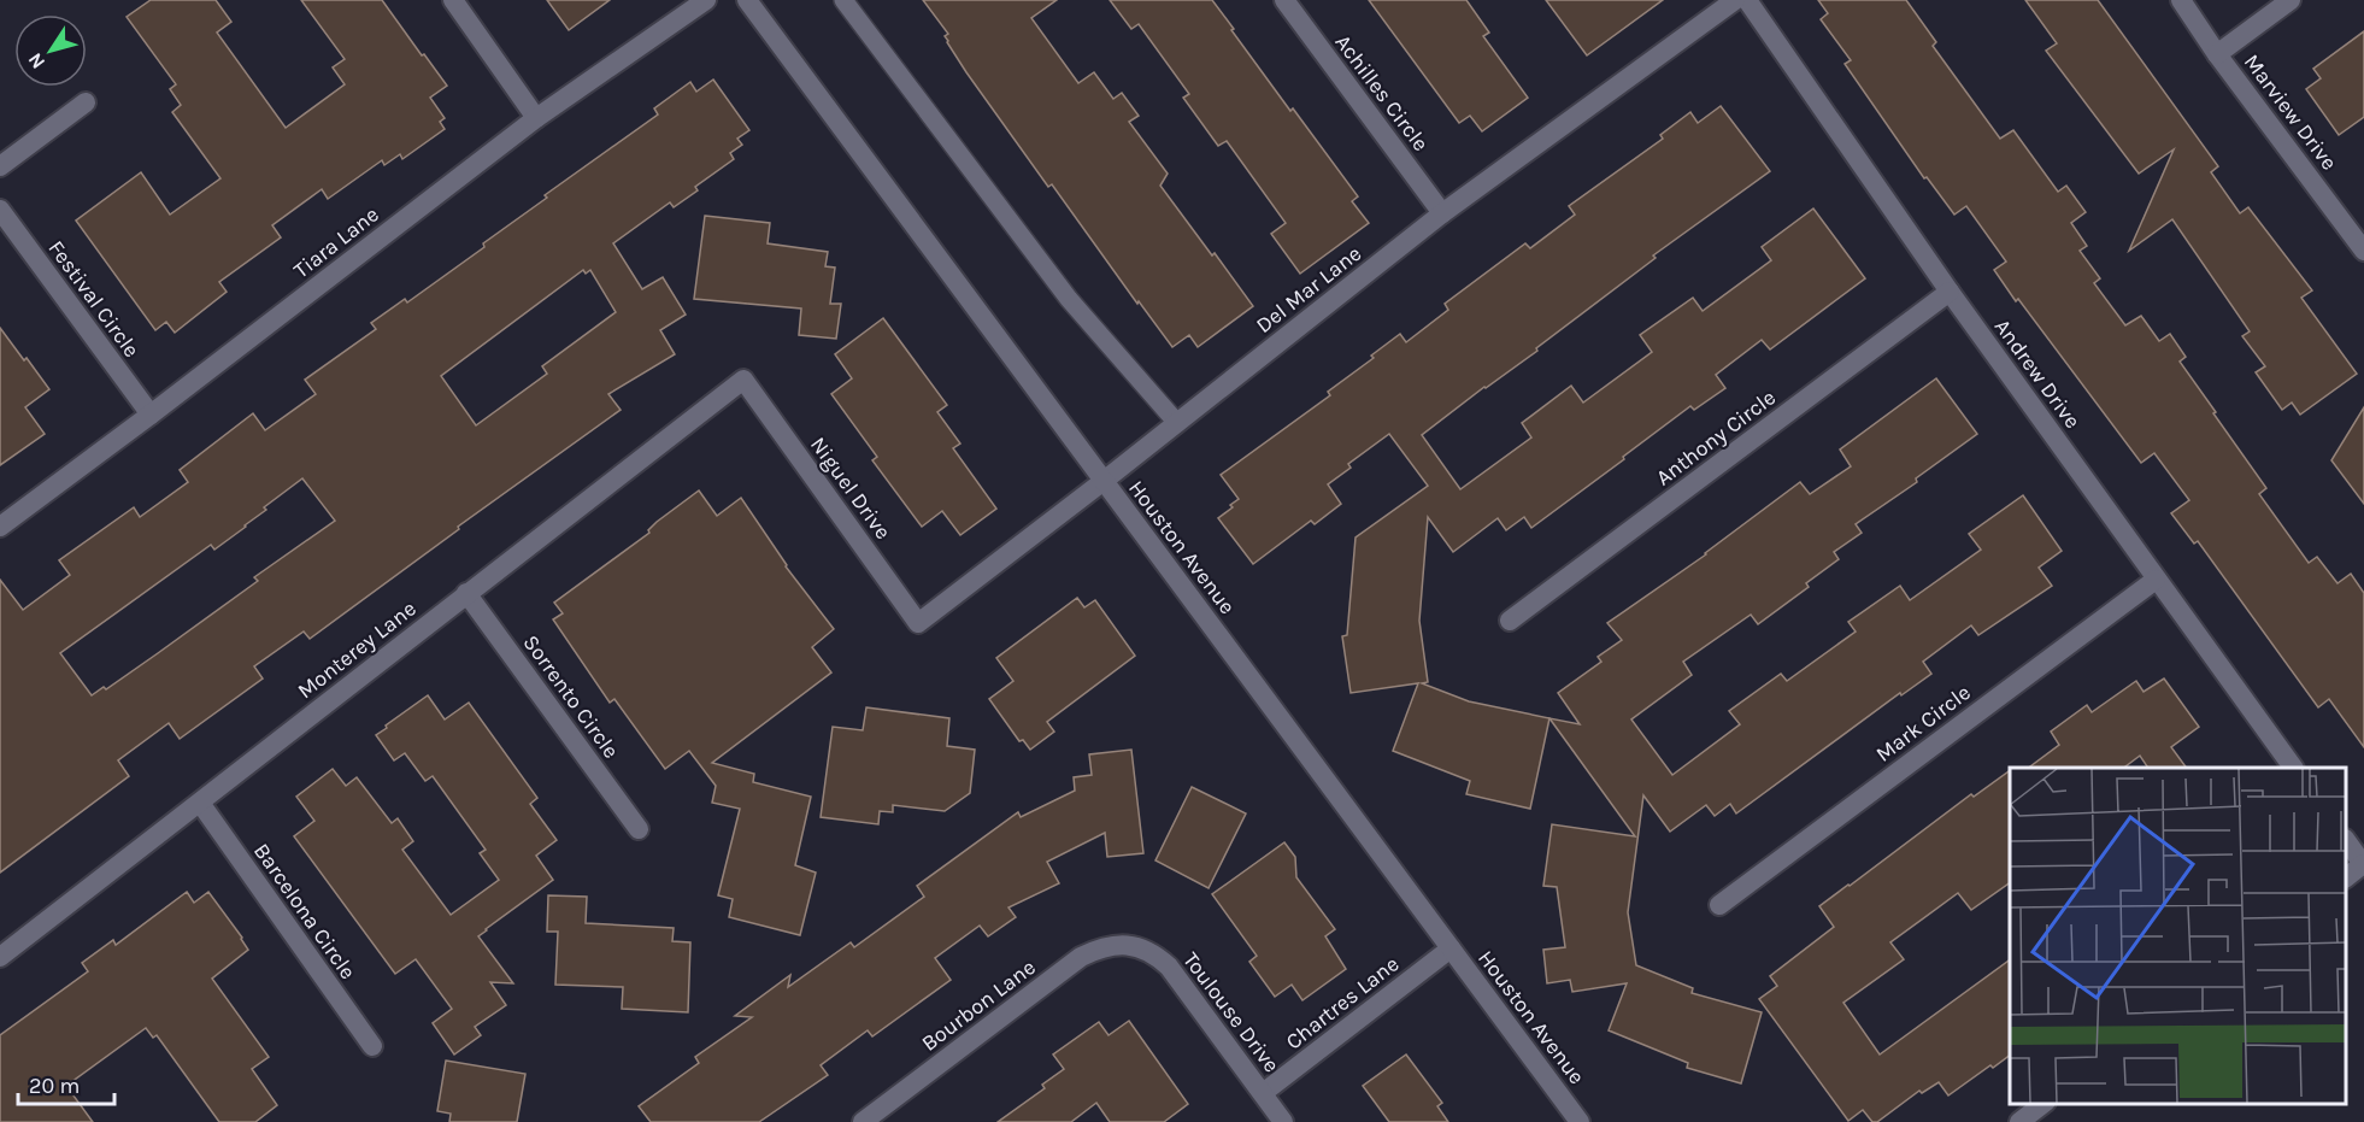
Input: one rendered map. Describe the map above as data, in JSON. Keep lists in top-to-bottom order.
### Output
{
  "streets": {
    "street": [
      "Achilles Circle",
      "Marview Drive",
      "Tiara Lane",
      "Del Mar Lane",
      "Festival Circle",
      "Andrew Drive",
      "Anthony Circle",
      "Niguel Drive",
      "Houston Avenue",
      "Monterey Lane",
      "Sorrento Circle",
      "Mark Circle",
      "Barcelona Circle",
      "Chartres Lane",
      "Bourbon Lane",
      "Toulouse Drive"
    ]
  },
  "crossings": [
    ["Achilles Circle", "Del Mar Lane"],
    ["Tiara Lane", "Festival Circle"],
    ["Del Mar Lane", "Niguel Drive"],
    ["Del Mar Lane", "Houston Avenue"],
    ["Andrew Drive", "Anthony Circle"],
    ["Andrew Drive", "Mark Circle"],
    ["Niguel Drive", "Monterey Lane"],
    ["Houston Avenue", "Chartres Lane"],
    ["Monterey Lane", "Sorrento Circle"],
    ["Monterey Lane", "Barcelona Circle"],
    ["Chartres Lane", "Toulouse Drive"],
    ["Bourbon Lane", "Toulouse Drive"]
  ],
  "scale_bar": "20 m",
  "north": "bottom left"
}
